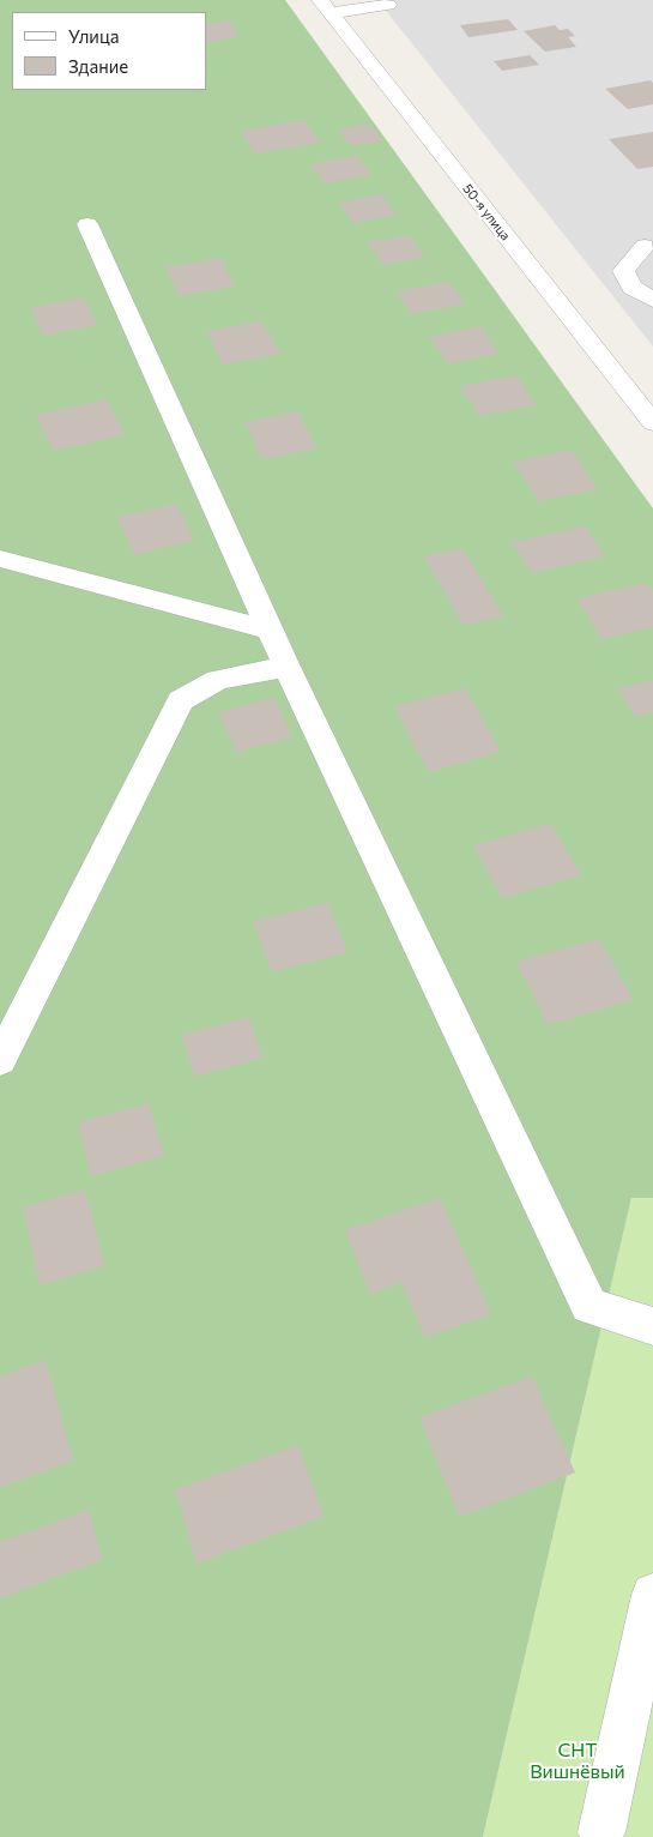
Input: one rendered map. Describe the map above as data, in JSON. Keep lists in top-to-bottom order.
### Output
{
  "streets": {
    "street": ["50-я улица"]
  },
  "parks": ["СНТ Вишнёвый"],
  "legend": ["Улица", "Здание"]
}
